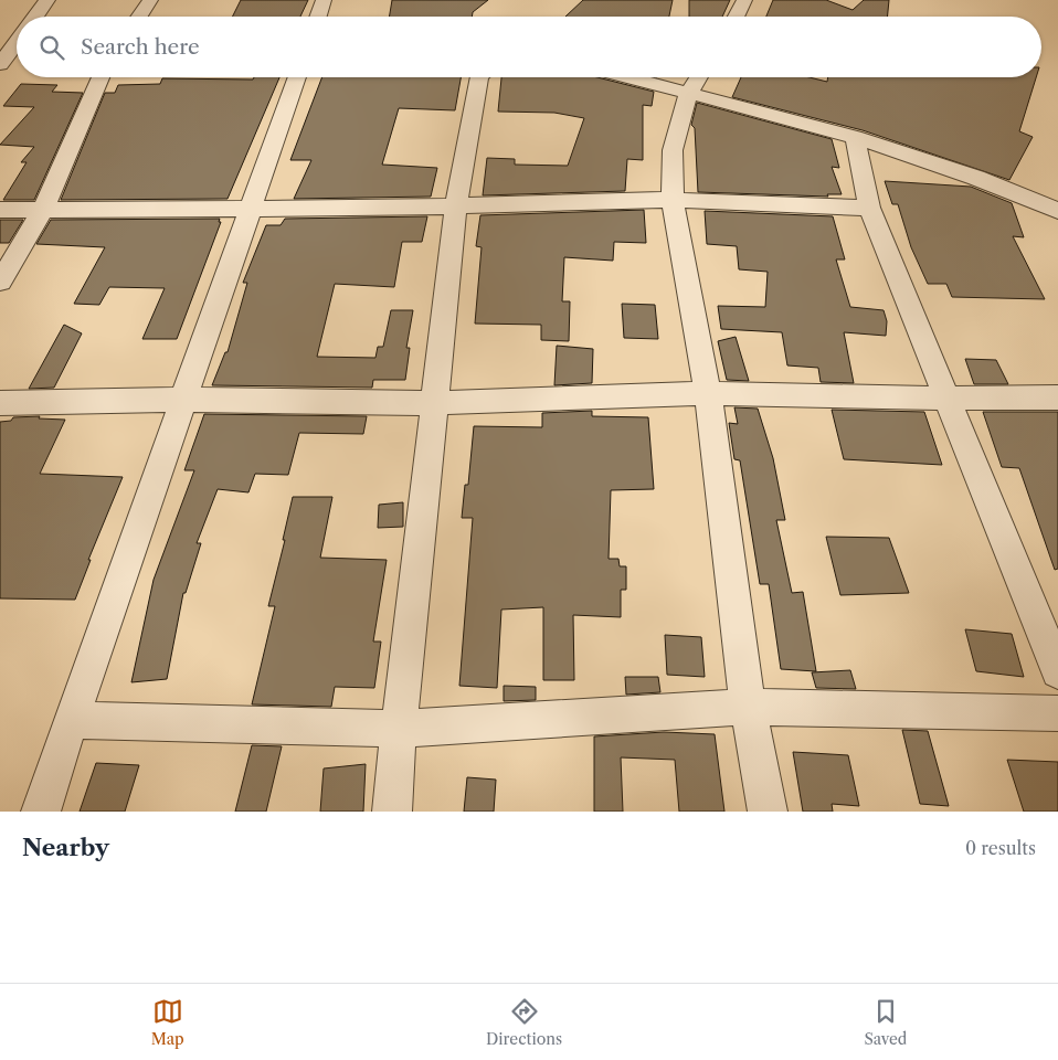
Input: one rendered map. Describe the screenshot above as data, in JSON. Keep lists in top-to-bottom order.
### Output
{
  "page": {
    "search": "Search here",
    "heading": ["Nearby", "0 results"],
    "nav": ["Map", "Directions", "Saved"]
  }
}
